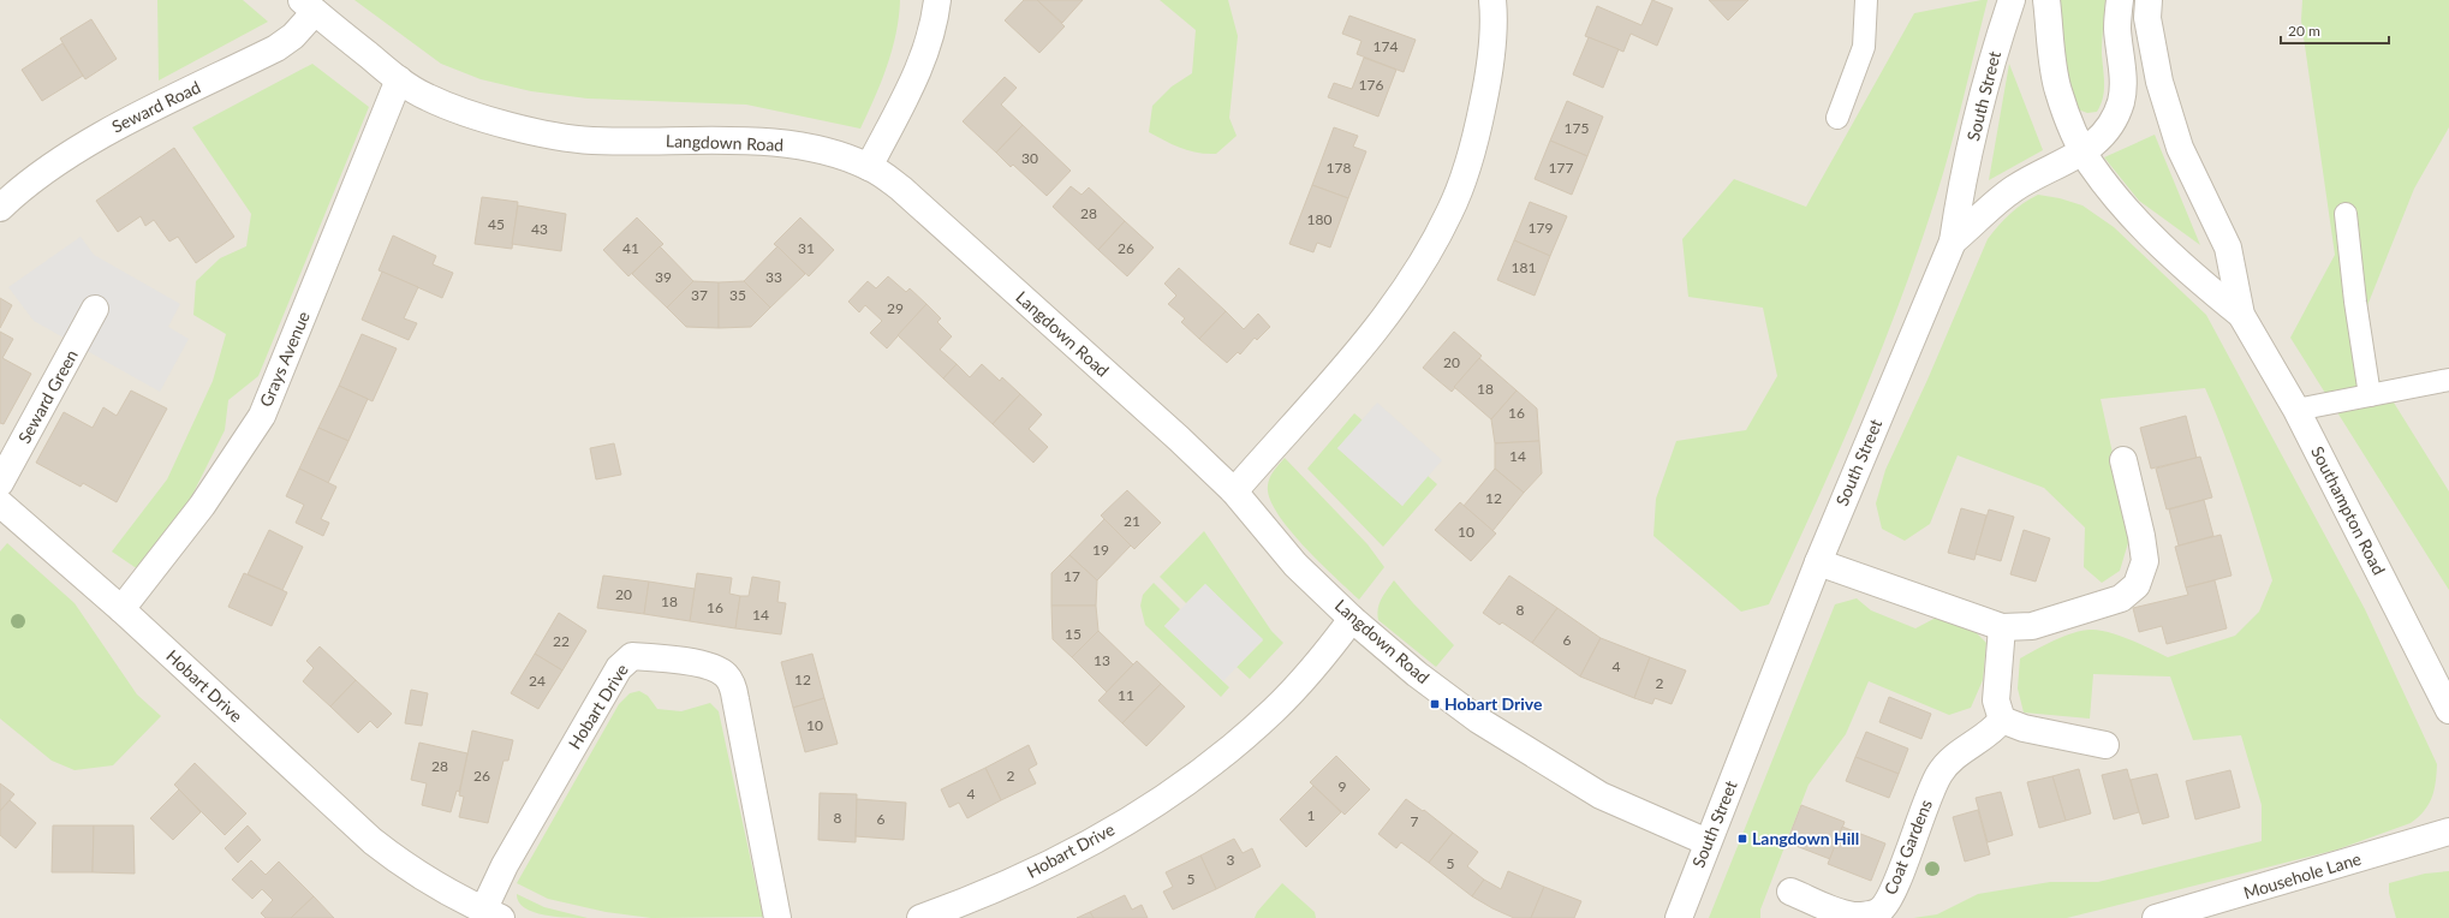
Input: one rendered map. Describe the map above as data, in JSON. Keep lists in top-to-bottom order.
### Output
{
  "streets": {
    "street": [
      "South Street",
      "Seward Road",
      "Langdown Road",
      "Grays Avenue",
      "Seward Green",
      "Southampton Road",
      "Hobart Drive",
      "Coat Gardens",
      "Mousehole Lane"
    ]
  },
  "crossings": [
    ["South Street", "Langdown Road"],
    ["Seward Road", "Langdown Road"],
    ["Langdown Road", "Grays Avenue"],
    ["Langdown Road", "Hobart Drive"],
    ["Grays Avenue", "Hobart Drive"]
  ],
  "places": {
    "transit": ["Hobart Drive", "Langdown Hill"]
  },
  "house_numbers": [
    "174",
    "176",
    "175",
    "30",
    "178",
    "177",
    "28",
    "180",
    "45",
    "179",
    "43",
    "41",
    "31",
    "26",
    "181",
    "39",
    "33",
    "37",
    "35",
    "29",
    "20",
    "18",
    "16",
    "14",
    "12",
    "21",
    "10",
    "19",
    "17",
    "20",
    "18",
    "16",
    "8",
    "14",
    "15",
    "6",
    "22",
    "13",
    "4",
    "12",
    "24",
    "2",
    "11",
    "10",
    "28",
    "26",
    "2",
    "9",
    "4",
    "1",
    "8",
    "6",
    "7",
    "3",
    "5",
    "5"
  ],
  "scale_bar": "20 m"
}
